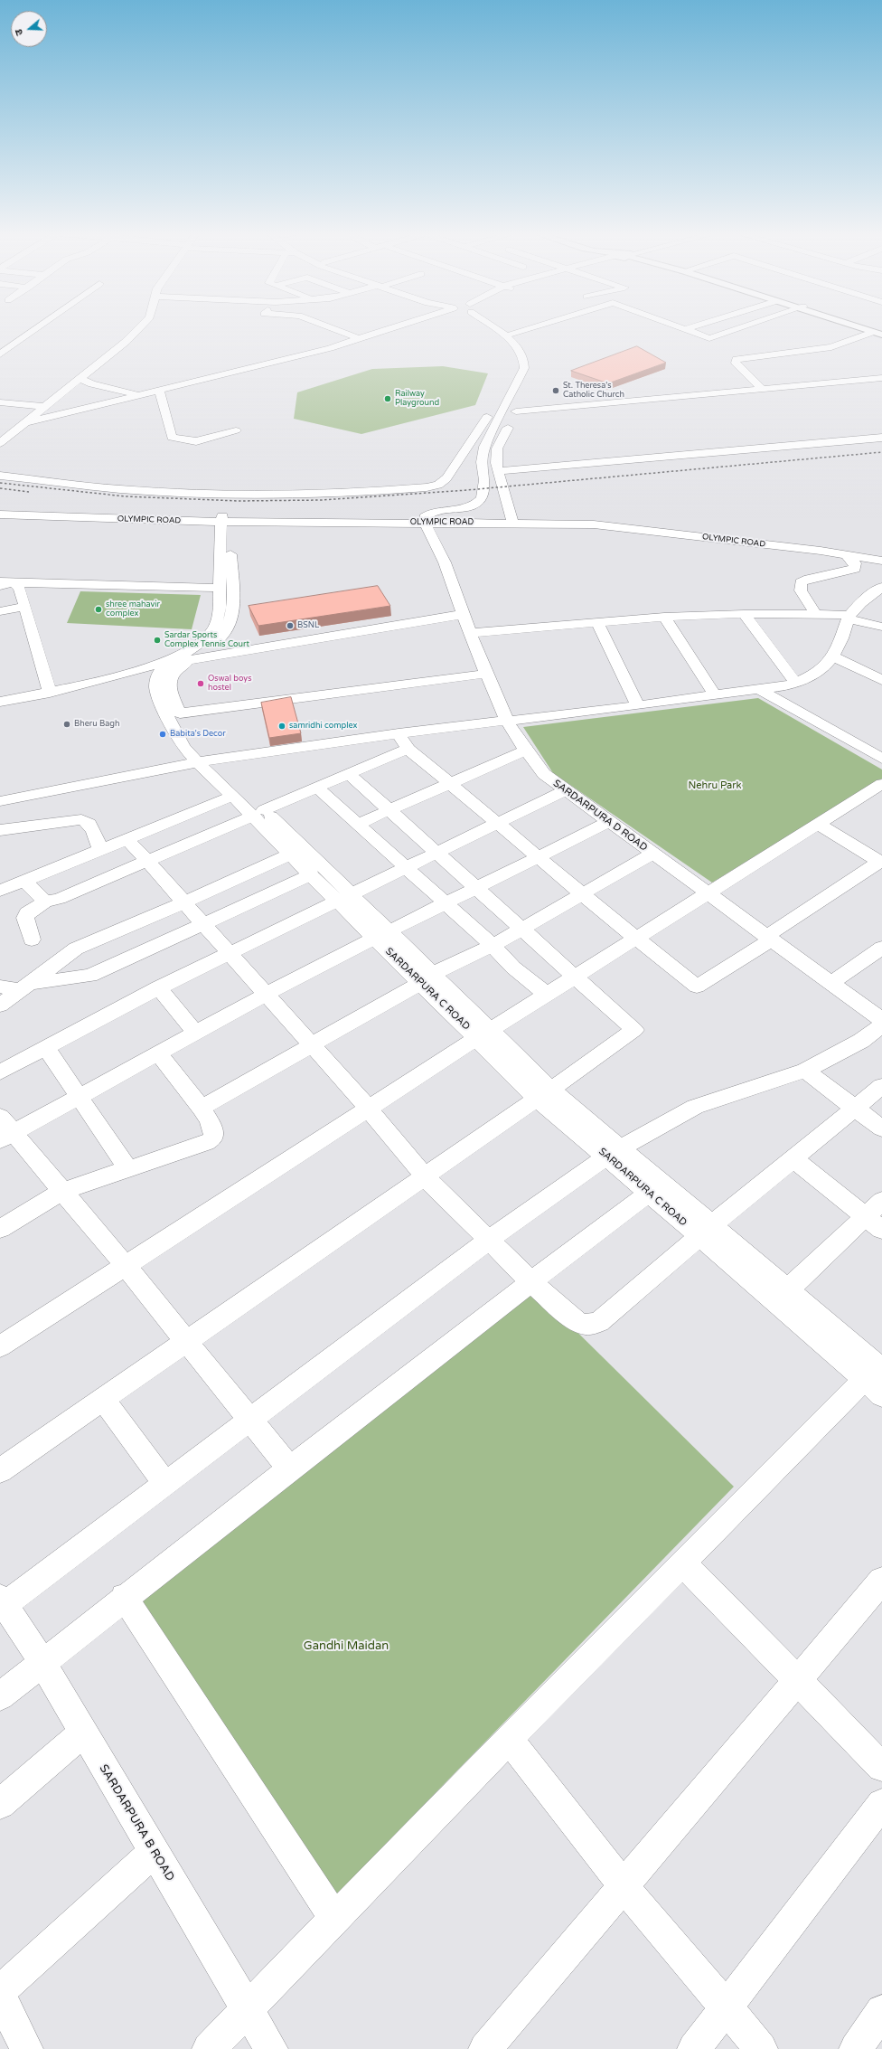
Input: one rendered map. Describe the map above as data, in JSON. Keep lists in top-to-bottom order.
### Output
{
  "streets": {
    "street": [
      "OLYMPIC ROAD",
      "SARDARPURA D ROAD",
      "SARDARPURA C ROAD",
      "SARDARPURA B ROAD"
    ]
  },
  "crossings": [
    ["OLYMPIC ROAD", "SARDARPURA D ROAD"],
    ["OLYMPIC ROAD", "SARDARPURA C ROAD"]
  ],
  "parks": ["Nehru Park", "Gandhi Maidan"],
  "places": [
    "St. Theresa's Catholic Church",
    "Railway Playground",
    "shree mahavir complex",
    "BSNL",
    "Sardar Sports Complex Tennis Court",
    "Oswal boys hostel",
    "Bheru Bagh",
    "samridhi complex",
    "Babita's Decor"
  ],
  "north": "left"
}
